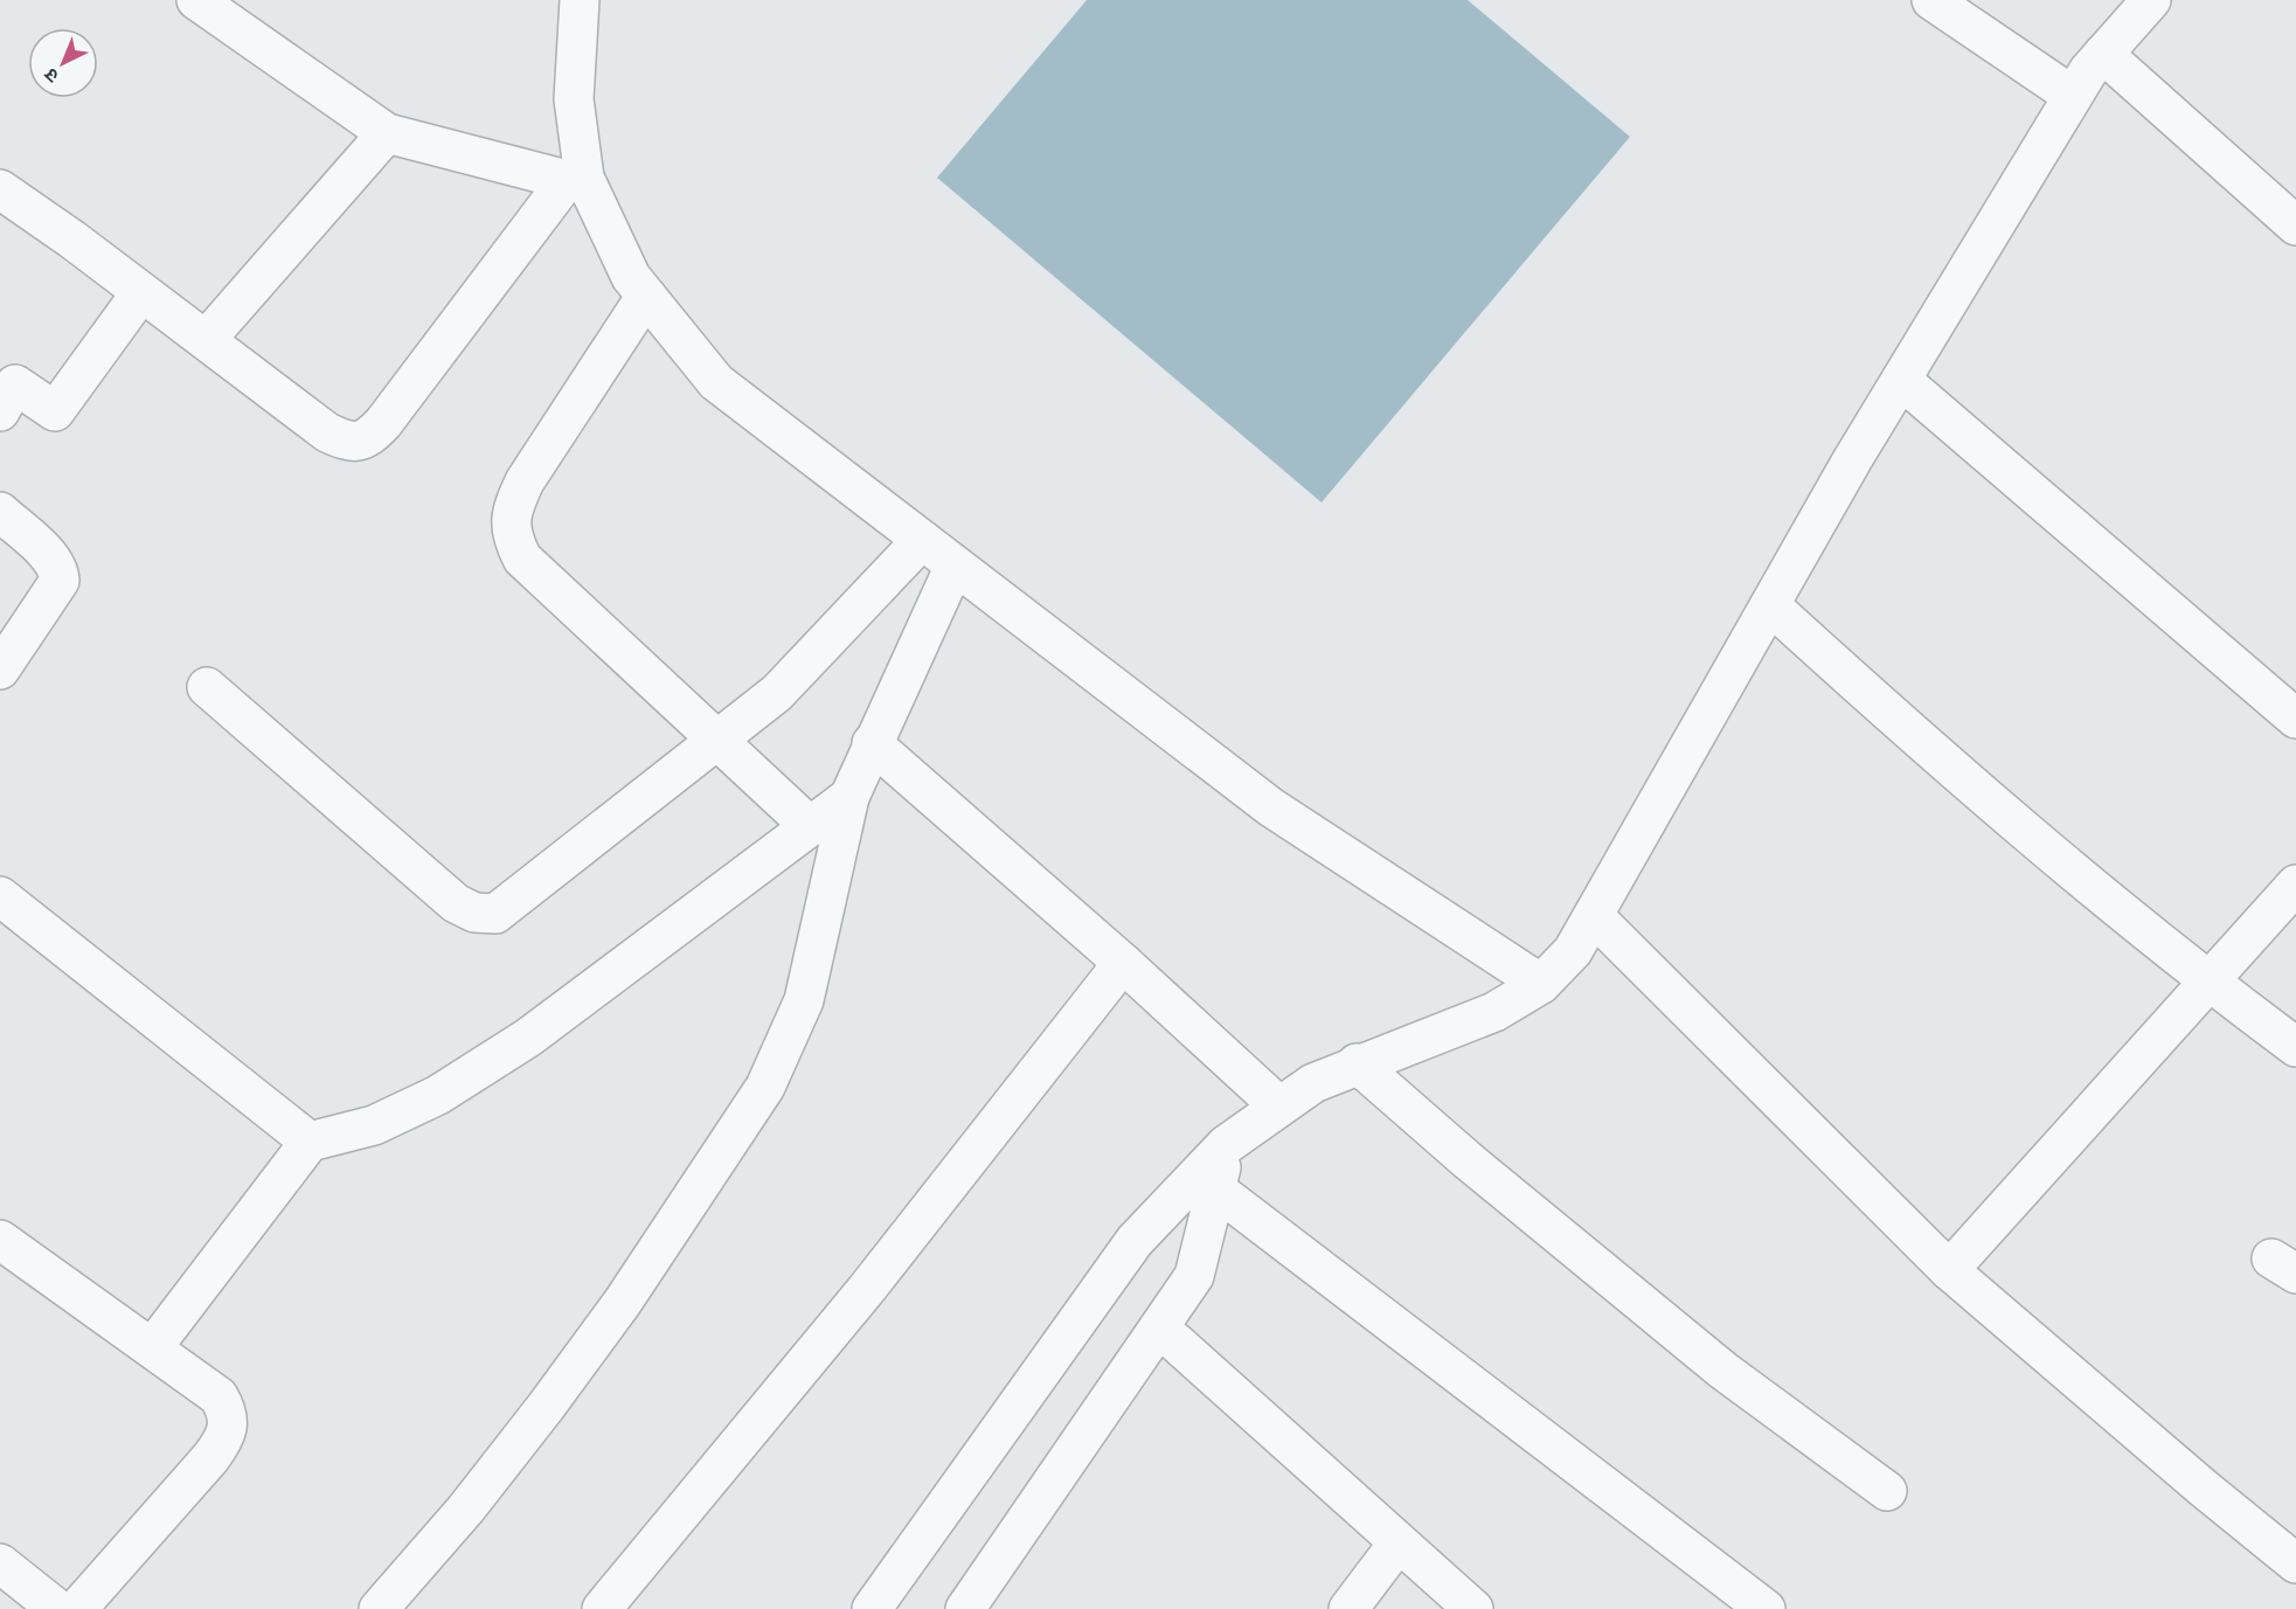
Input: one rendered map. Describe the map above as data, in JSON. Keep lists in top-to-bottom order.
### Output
{
  "north": "bottom left"
}
